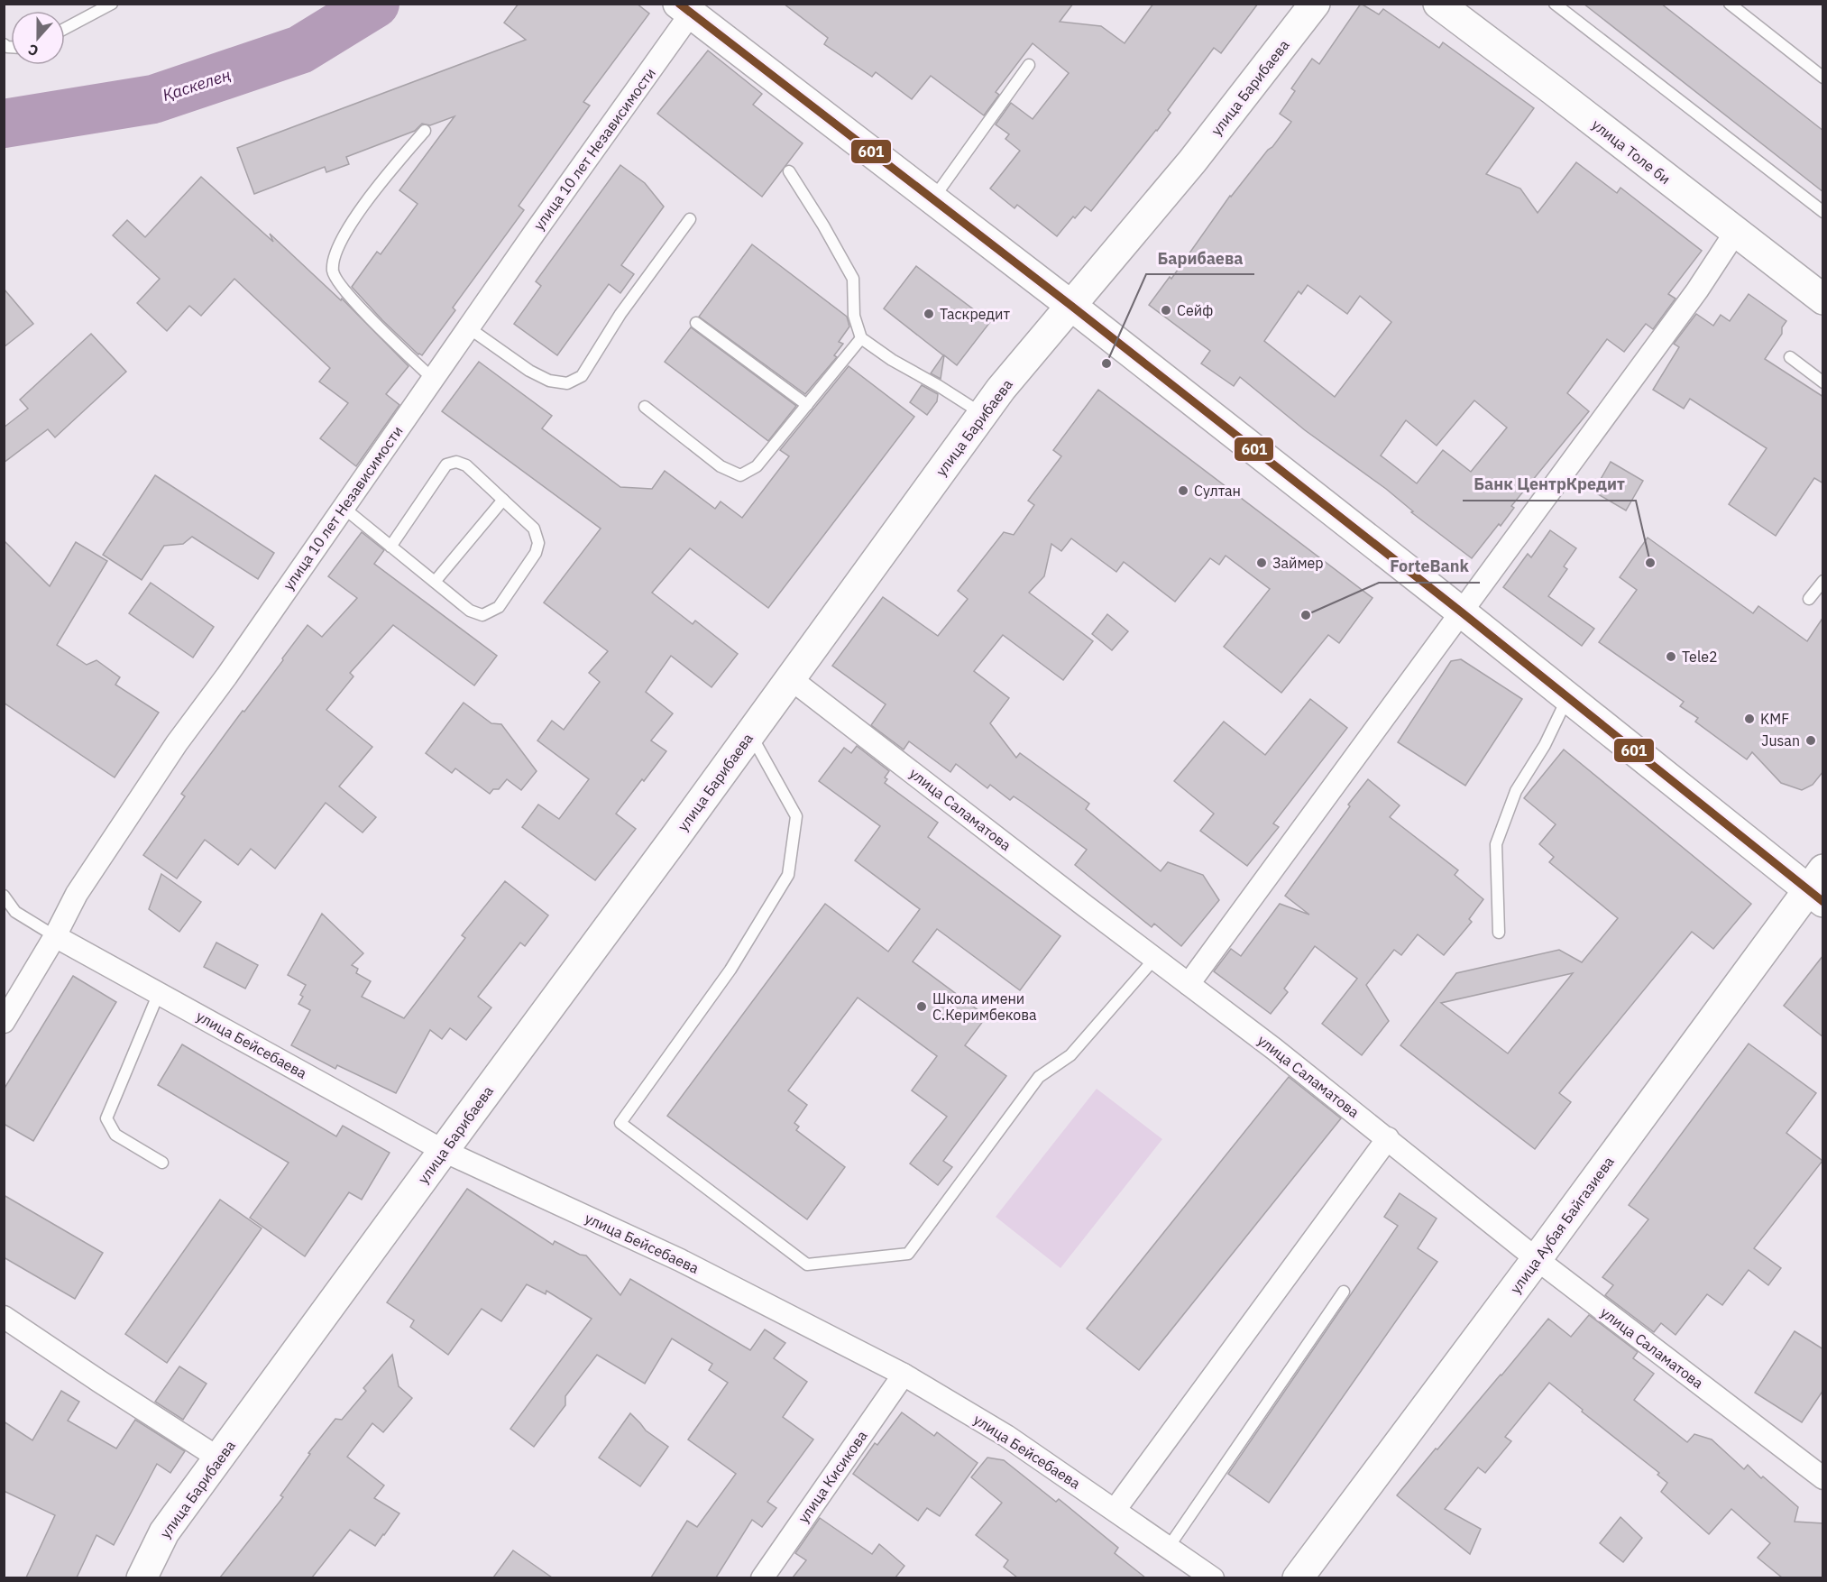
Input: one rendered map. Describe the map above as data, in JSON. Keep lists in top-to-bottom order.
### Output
{
  "streets": {
    "street": [
      "улица Барибаева",
      "улица 10 лет Независимости",
      "улица Толе би",
      "улица Саламатова",
      "улица Бейсебаева",
      "улица Аубая Байгазиева",
      "улица Кисикова"
    ]
  },
  "crossings": [
    ["улица Барибаева", "улица Саламатова"],
    ["улица Барибаева", "улица Бейсебаева"],
    ["улица 10 лет Независимости", "улица Бейсебаева"],
    ["улица Саламатова", "улица Аубая Байгазиева"],
    ["улица Бейсебаева", "улица Кисикова"]
  ],
  "water": ["Қаскелең"],
  "places": [
    "Сейф",
    "Таскредит",
    "Барибаева",
    "Султан",
    "Займер",
    "Банк ЦентрКредит",
    "ForteBank",
    "Tele2",
    "KMF",
    "Jusan",
    "Школа имени С.Керимбекова"
  ],
  "lines": ["transit line 601"],
  "north": "bottom"
}
